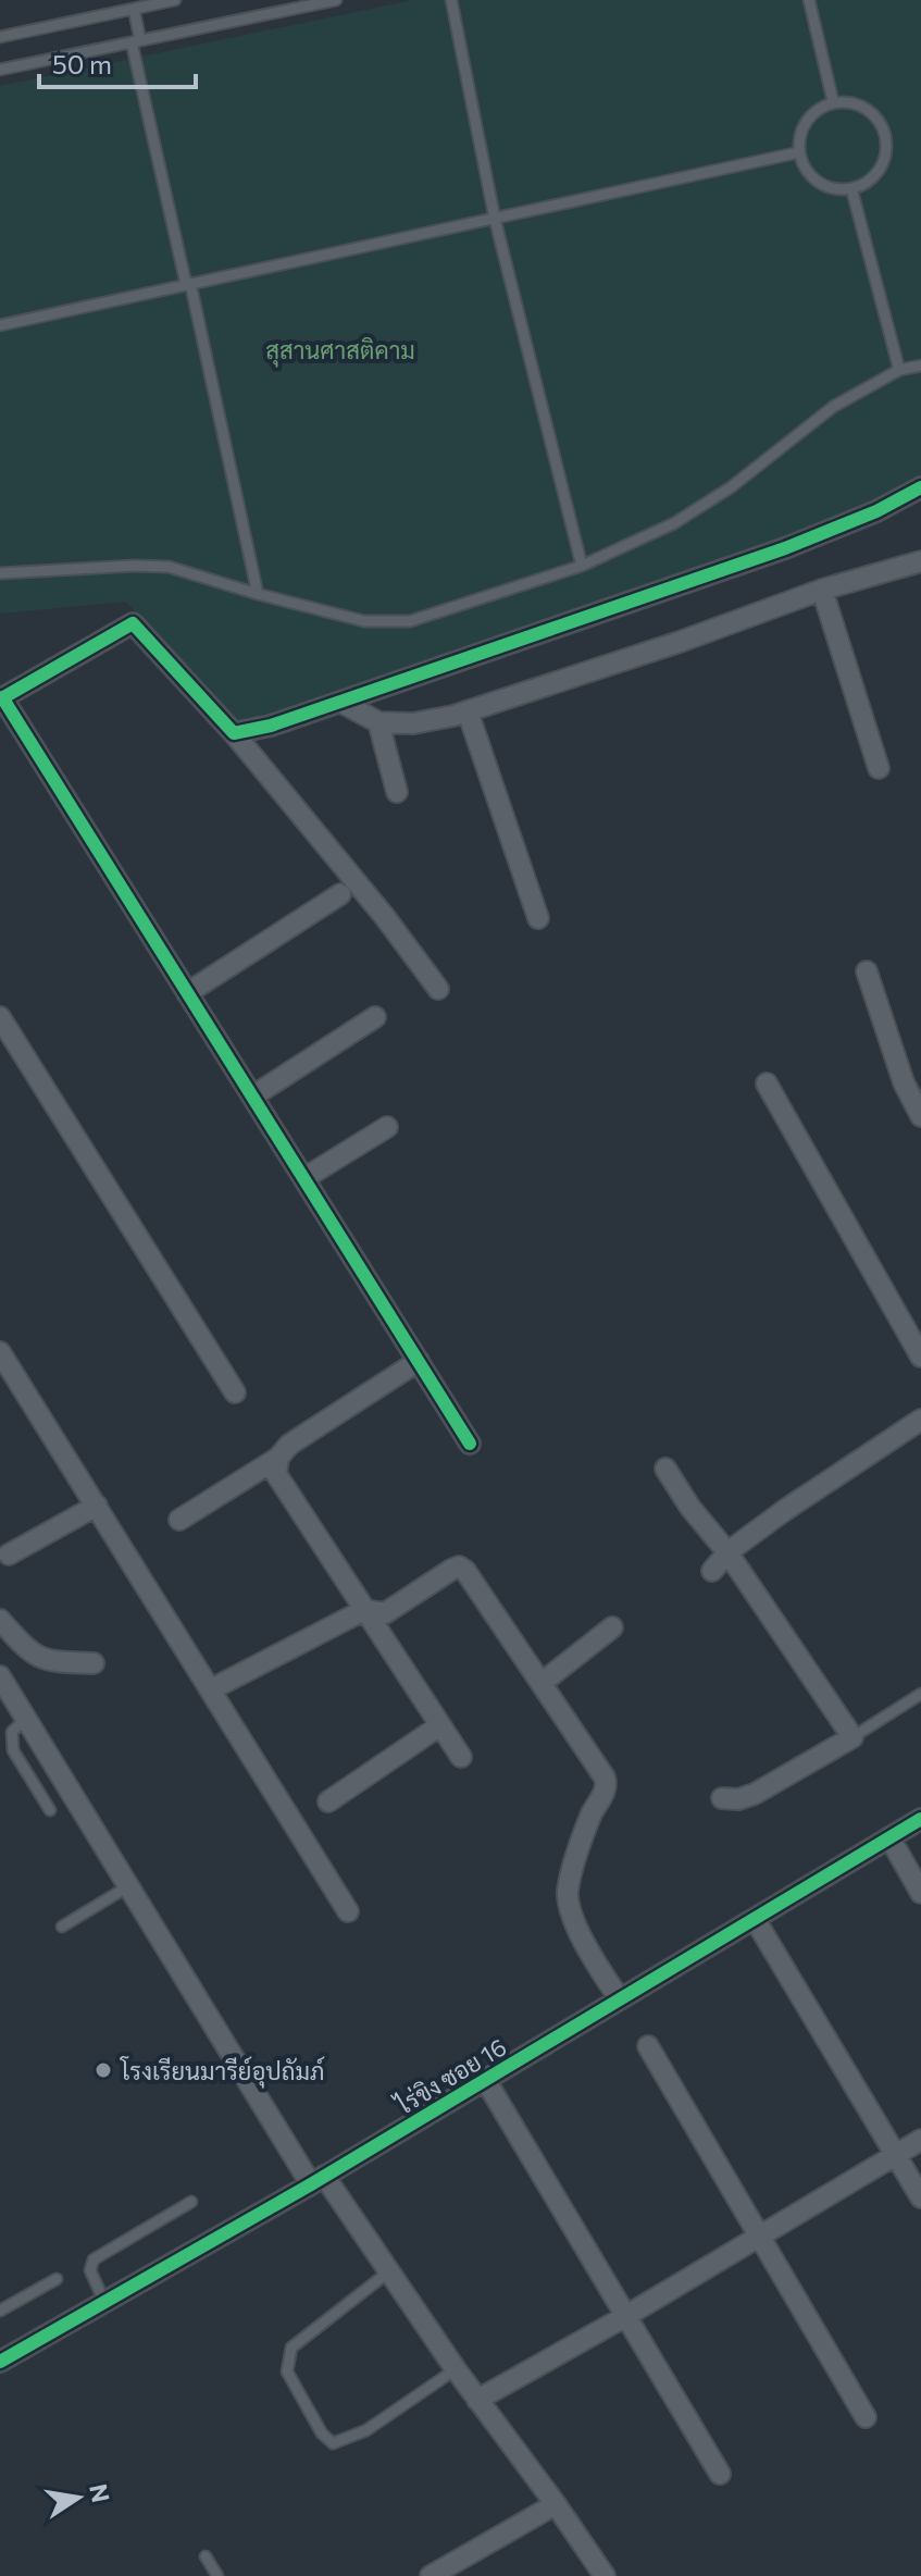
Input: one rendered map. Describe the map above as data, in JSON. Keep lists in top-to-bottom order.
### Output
{
  "streets": {
    "street": ["ไร่ขิง ซอย 16"]
  },
  "parks": ["สุสานศาสติคาม"],
  "places": ["โรงเรียนมารีย์อุปถัมภ์"],
  "scale_bar": "50 m",
  "north": "right"
}
